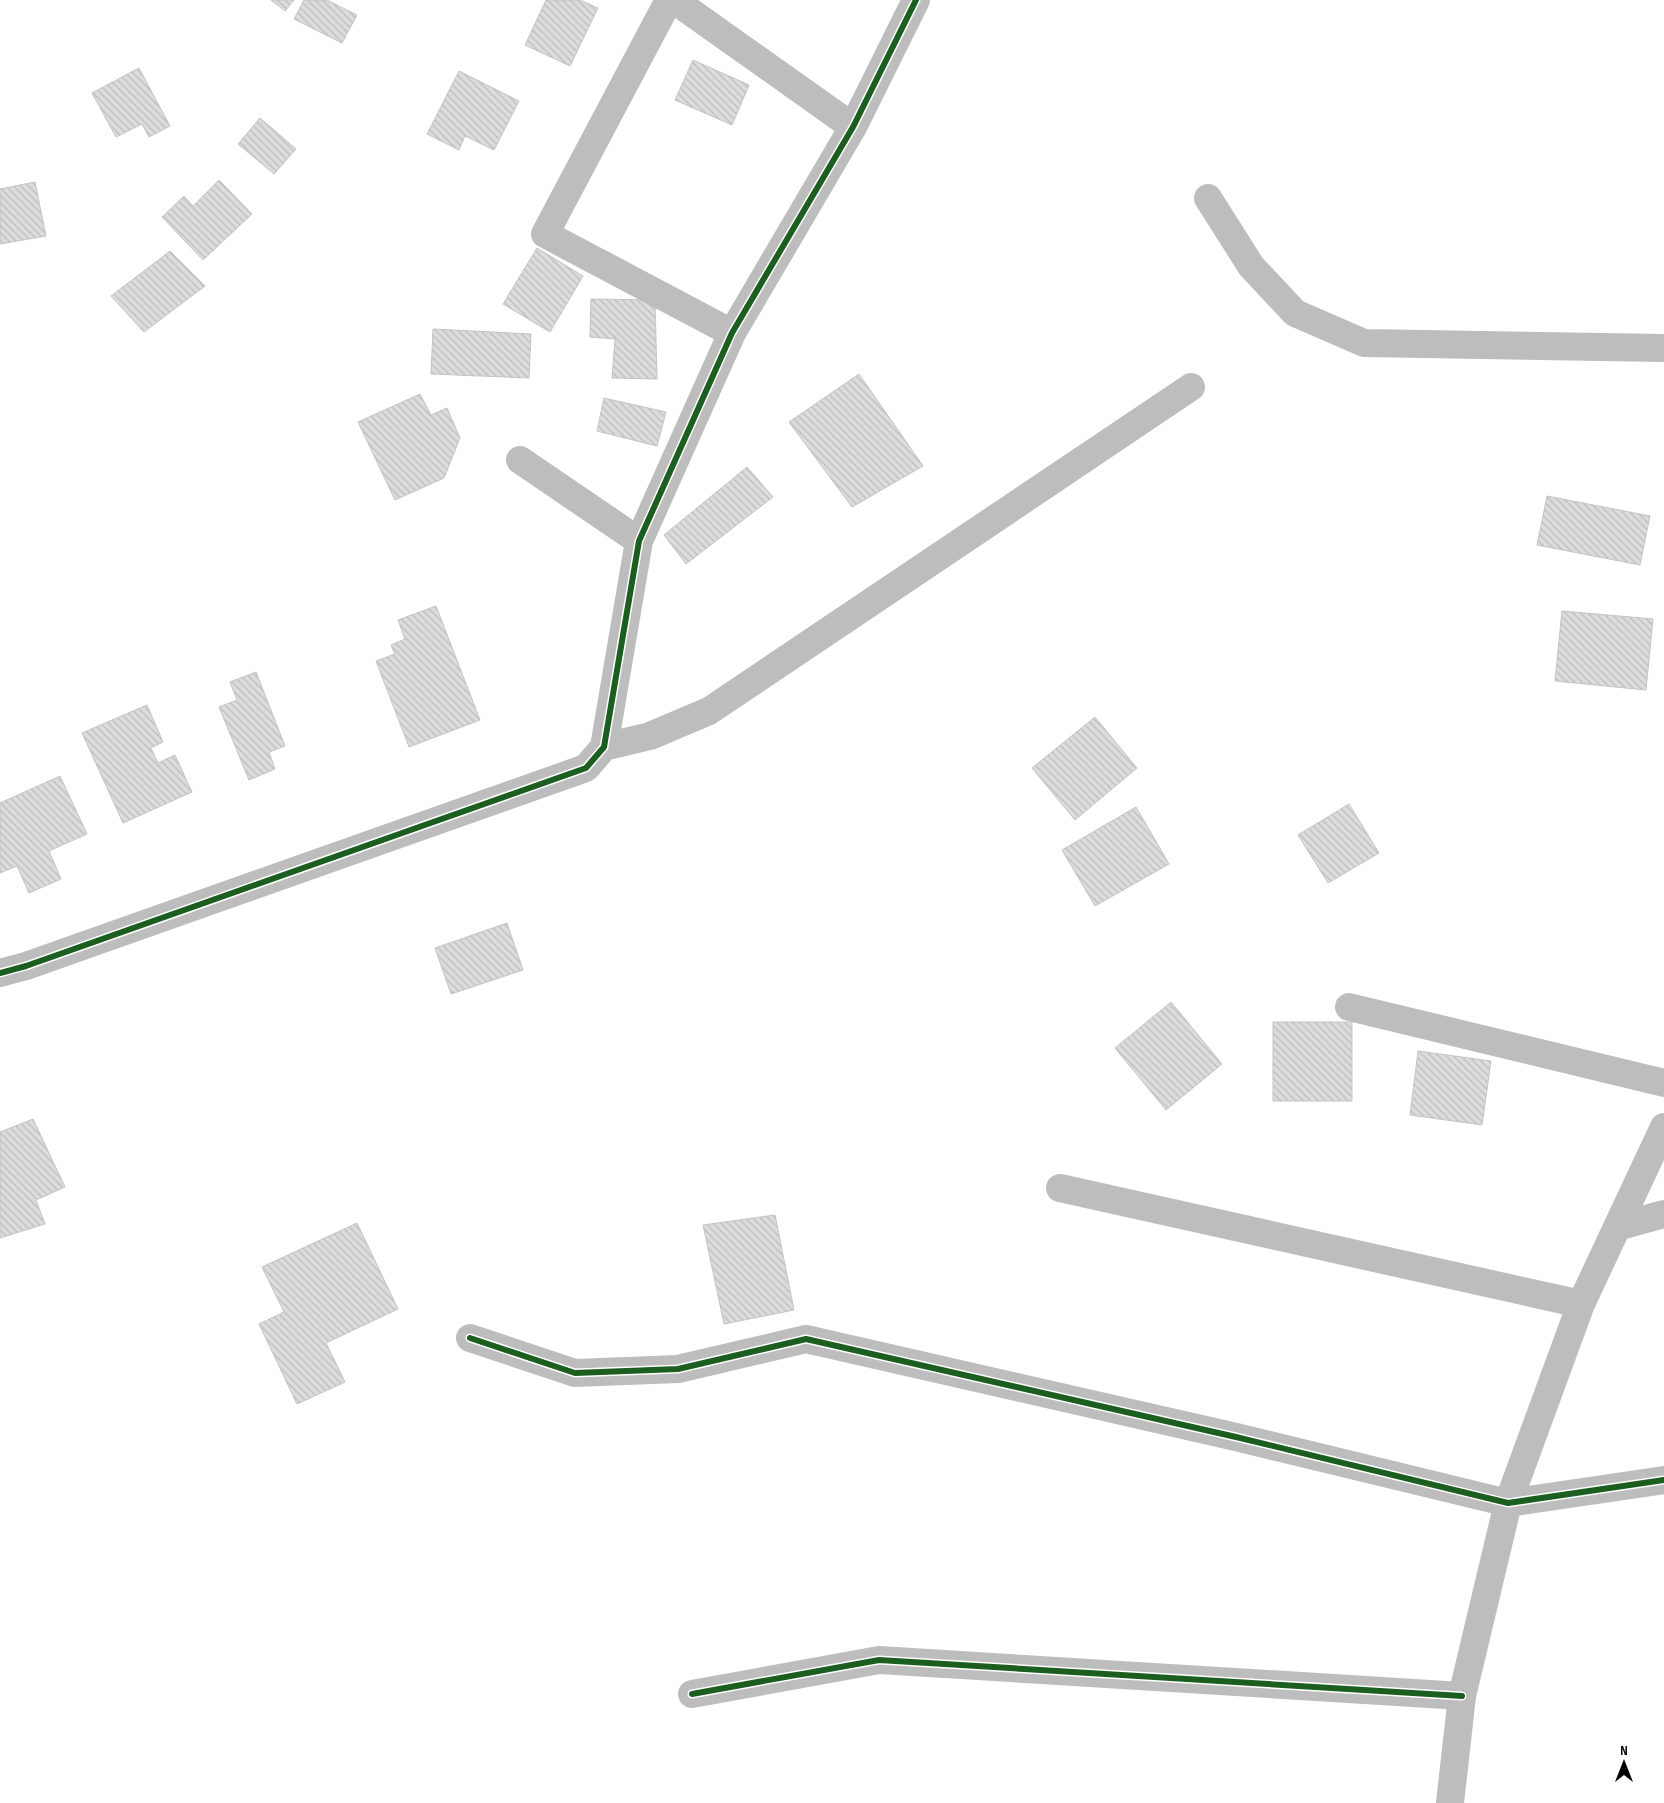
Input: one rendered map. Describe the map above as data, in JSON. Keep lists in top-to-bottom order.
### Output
{
  "north": "top"
}
